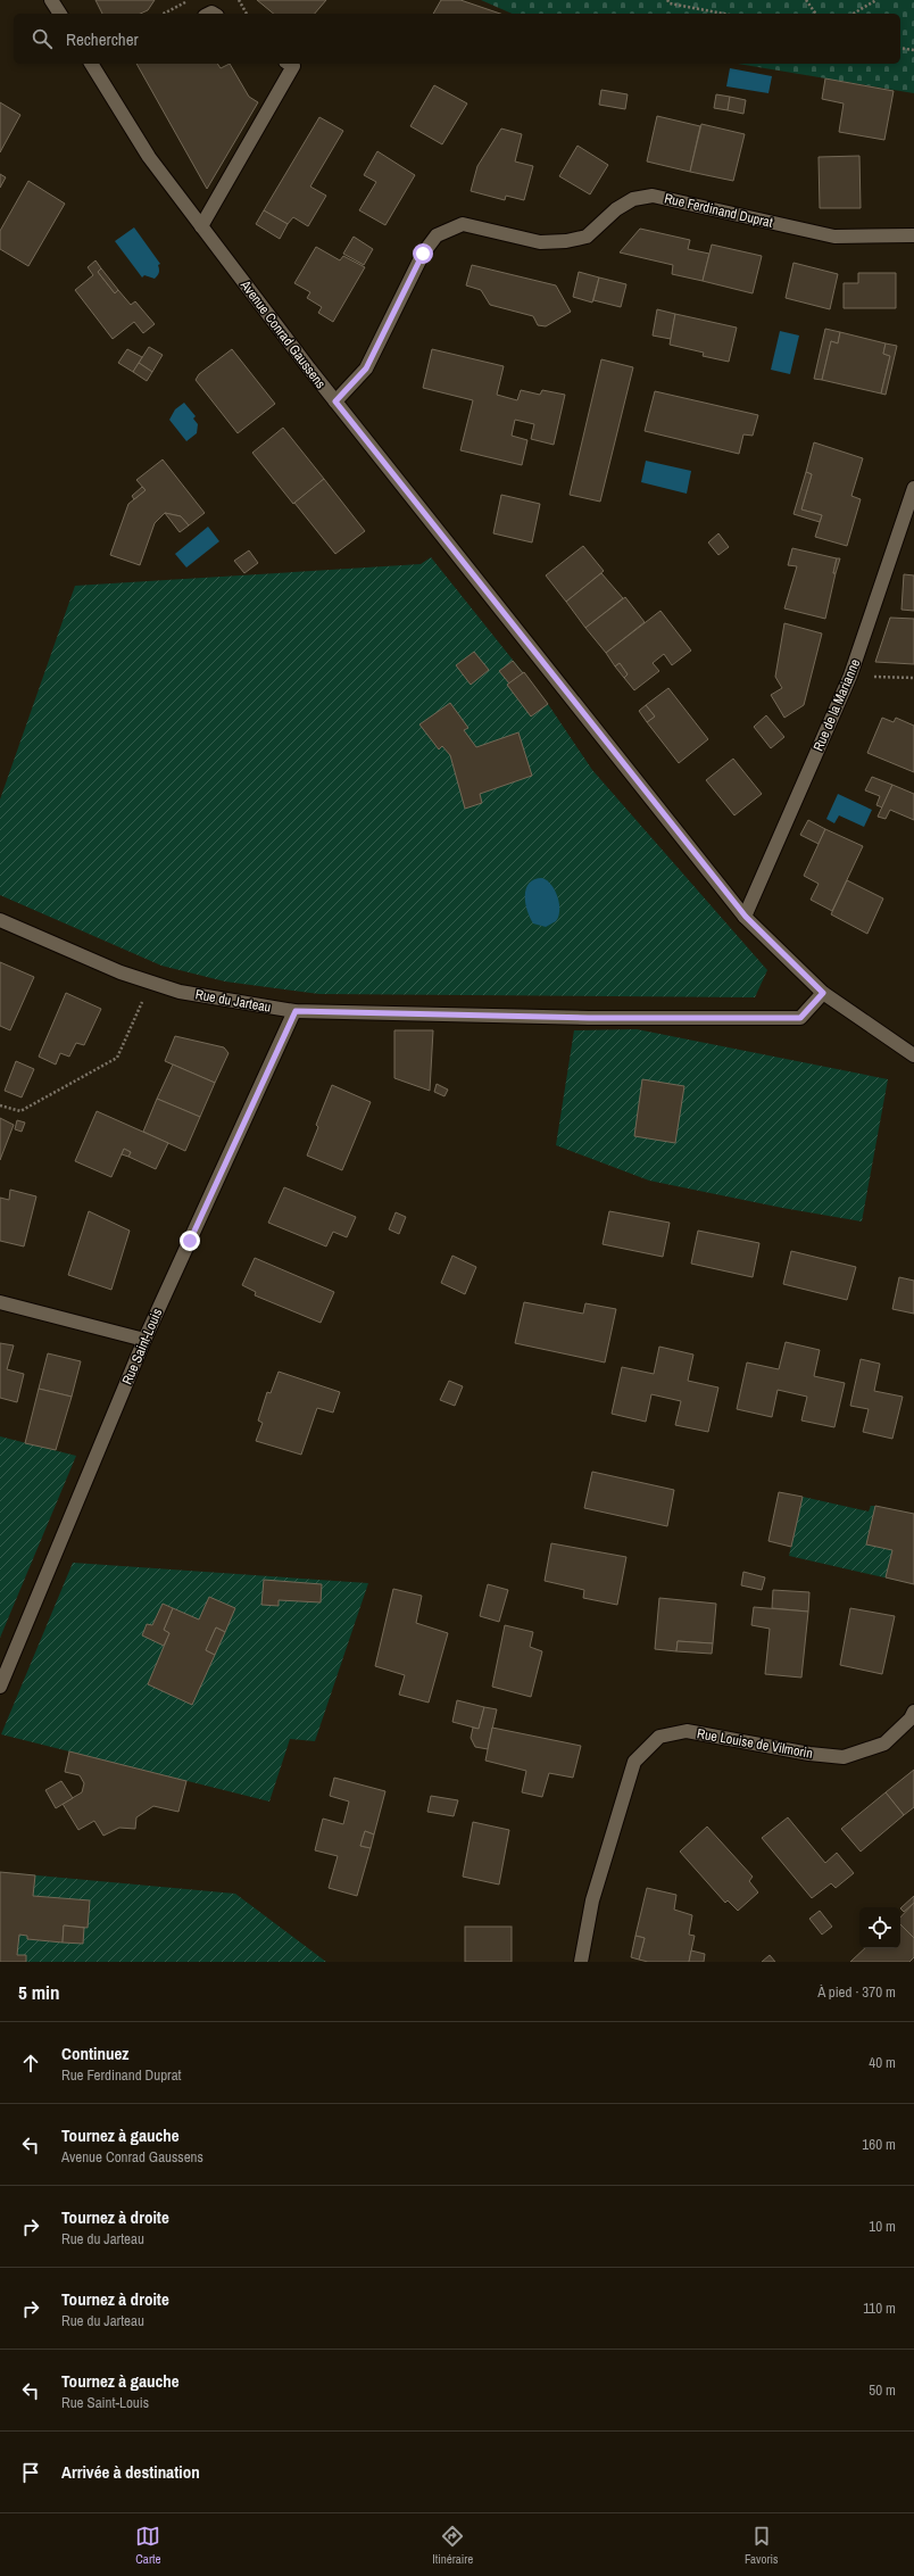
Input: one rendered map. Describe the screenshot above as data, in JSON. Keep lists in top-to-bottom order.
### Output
{
  "streets": {
    "street": [
      "Rue Ferdinand Duprat",
      "Avenue Conrad Gaussens",
      "Rue de la Marianne",
      "Rue du Jarteau",
      "Rue Saint-Louis",
      "Rue Louise de Vilmorin"
    ]
  },
  "crossings": [
    ["Rue Ferdinand Duprat", "Avenue Conrad Gaussens"],
    ["Avenue Conrad Gaussens", "Rue de la Marianne"],
    ["Avenue Conrad Gaussens", "Rue du Jarteau"],
    ["Rue du Jarteau", "Rue Saint-Louis"]
  ],
  "page": {
    "search": "Rechercher",
    "heading": ["5 min", "À pied · 370 m"],
    "list": [
      ["Continuez", "Rue Ferdinand Duprat", "40 m"],
      ["Tournez à gauche", "Avenue Conrad Gaussens", "160 m"],
      ["Tournez à droite", "Rue du Jarteau", "10 m"],
      ["Tournez à droite", "Rue du Jarteau", "110 m"],
      ["Tournez à gauche", "Rue Saint-Louis", "50 m"],
      "Arrivée à destination"
    ],
    "nav": ["Carte", "Itinéraire", "Favoris"]
  }
}
